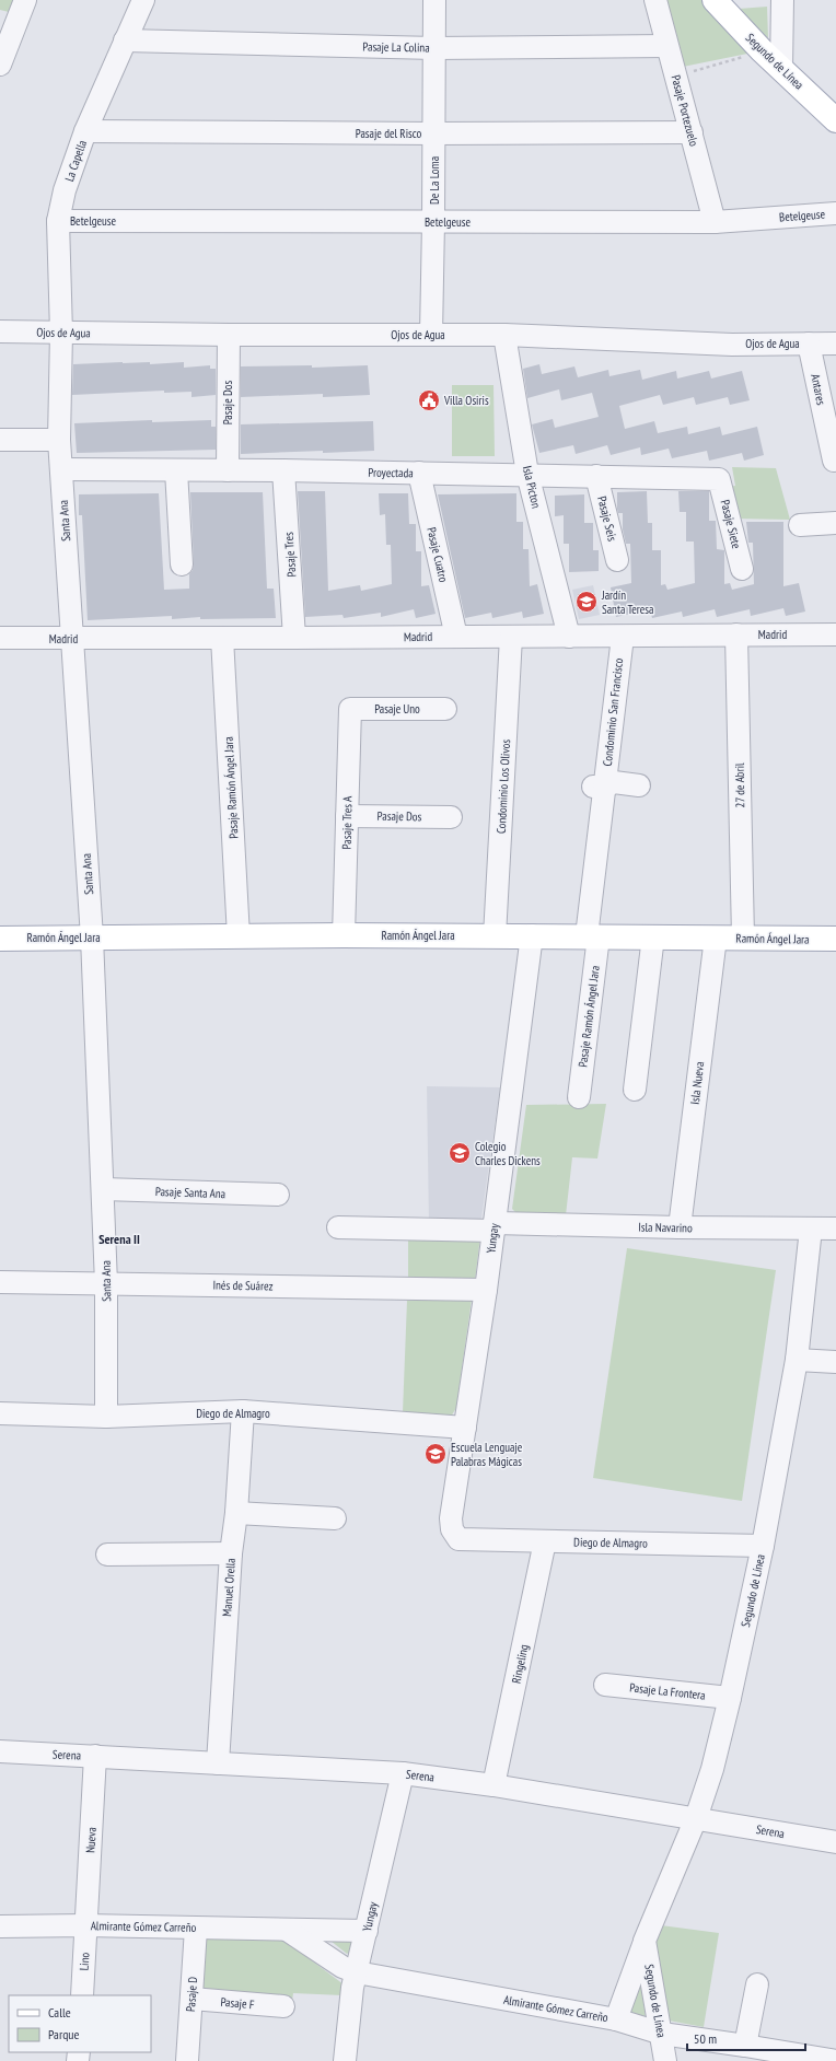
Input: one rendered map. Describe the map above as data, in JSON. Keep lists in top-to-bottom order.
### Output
{
  "streets": {
    "main road": ["Segundo de Línea", "Ramón Ángel Jara"],
    "street": [
      "Pasaje La Colina",
      "Pasaje Portezuelo",
      "Pasaje del Risco",
      "La Capella",
      "De La Loma",
      "Betelgeuse",
      "Ojos de Agua",
      "Antares",
      "Pasaje Dos",
      "Proyectada",
      "Isla Picton",
      "Pasaje Seis",
      "Santa Ana",
      "Pasaje Siete",
      "Pasaje Tres",
      "Pasaje Cuatro",
      "Madrid",
      "Pasaje Uno",
      "Condominio San Francisco",
      "27 de Abril",
      "Condominio Los Olivos",
      "Pasaje Ramón Ángel Jara",
      "Pasaje Tres A",
      "Isla Nueva",
      "Pasaje Santa Ana",
      "Isla Navarino",
      "Yungay",
      "Inés de Suárez",
      "Diego de Almagro",
      "Manuel Orella",
      "Ringeling",
      "Pasaje La Frontera",
      "Serena",
      "Nueva",
      "Almirante Gómez Carreño",
      "Lino",
      "Pasaje D",
      "Pasaje F"
    ]
  },
  "crossings": [
    ["Pasaje La Colina", "Pasaje Portezuelo"],
    ["Pasaje La Colina", "La Capella"],
    ["Pasaje La Colina", "De La Loma"],
    ["Segundo de Línea", "Isla Navarino"],
    ["Segundo de Línea", "Diego de Almagro"],
    ["Segundo de Línea", "Pasaje La Frontera"],
    ["Segundo de Línea", "Serena"],
    ["Segundo de Línea", "Almirante Gómez Carreño"],
    ["Pasaje Portezuelo", "Pasaje del Risco"],
    ["Pasaje Portezuelo", "Betelgeuse"],
    ["Pasaje del Risco", "La Capella"],
    ["Pasaje del Risco", "De La Loma"],
    ["La Capella", "Betelgeuse"],
    ["La Capella", "Ojos de Agua"],
    ["La Capella", "Santa Ana"],
    ["De La Loma", "Betelgeuse"],
    ["De La Loma", "Ojos de Agua"],
    ["Ojos de Agua", "Antares"],
    ["Ojos de Agua", "Pasaje Dos"],
    ["Ojos de Agua", "Isla Picton"],
    ["Ojos de Agua", "Santa Ana"],
    ["Pasaje Dos", "Proyectada"],
    ["Pasaje Dos", "Pasaje Tres A"],
    ["Proyectada", "Isla Picton"],
    ["Proyectada", "Pasaje Seis"],
    ["Proyectada", "Santa Ana"],
    ["Proyectada", "Pasaje Siete"],
    ["Proyectada", "Pasaje Tres"],
    ["Proyectada", "Pasaje Cuatro"],
    ["Isla Picton", "Madrid"],
    ["Santa Ana", "Madrid"],
    ["Santa Ana", "Ramón Ángel Jara"],
    ["Santa Ana", "Pasaje Santa Ana"],
    ["Santa Ana", "Inés de Suárez"],
    ["Santa Ana", "Diego de Almagro"],
    ["Pasaje Tres", "Madrid"],
    ["Pasaje Cuatro", "Madrid"],
    ["Madrid", "Condominio San Francisco"],
    ["Madrid", "27 de Abril"],
    ["Madrid", "Condominio Los Olivos"],
    ["Madrid", "Pasaje Ramón Ángel Jara"],
    ["Pasaje Uno", "Pasaje Tres A"],
    ["Condominio San Francisco", "Pasaje Ramón Ángel Jara"],
    ["Condominio San Francisco", "Ramón Ángel Jara"],
    ["27 de Abril", "Ramón Ángel Jara"],
    ["Condominio Los Olivos", "Ramón Ángel Jara"],
    ["Pasaje Ramón Ángel Jara", "Ramón Ángel Jara"],
    ["Pasaje Tres A", "Ramón Ángel Jara"],
    ["Ramón Ángel Jara", "Isla Nueva"],
    ["Ramón Ángel Jara", "Yungay"],
    ["Isla Nueva", "Isla Navarino"],
    ["Isla Navarino", "Yungay"],
    ["Yungay", "Inés de Suárez"],
    ["Yungay", "Diego de Almagro"],
    ["Yungay", "Serena"],
    ["Yungay", "Almirante Gómez Carreño"],
    ["Diego de Almagro", "Manuel Orella"],
    ["Diego de Almagro", "Ringeling"],
    ["Manuel Orella", "Serena"],
    ["Ringeling", "Serena"],
    ["Serena", "Nueva"],
    ["Nueva", "Almirante Gómez Carreño"],
    ["Nueva", "Lino"],
    ["Almirante Gómez Carreño", "Lino"],
    ["Almirante Gómez Carreño", "Pasaje D"],
    ["Pasaje D", "Pasaje F"]
  ],
  "districts": ["Serena II"],
  "places": {
    "public building": ["Villa Osiris"],
    "school or university": ["Jardín Santa Teresa", "Colegio Charles Dickens", "Escuela Lenguaje Palabras Mágicas"]
  },
  "legend": ["Calle", "Parque"],
  "scale_bar": "50 m"
}
